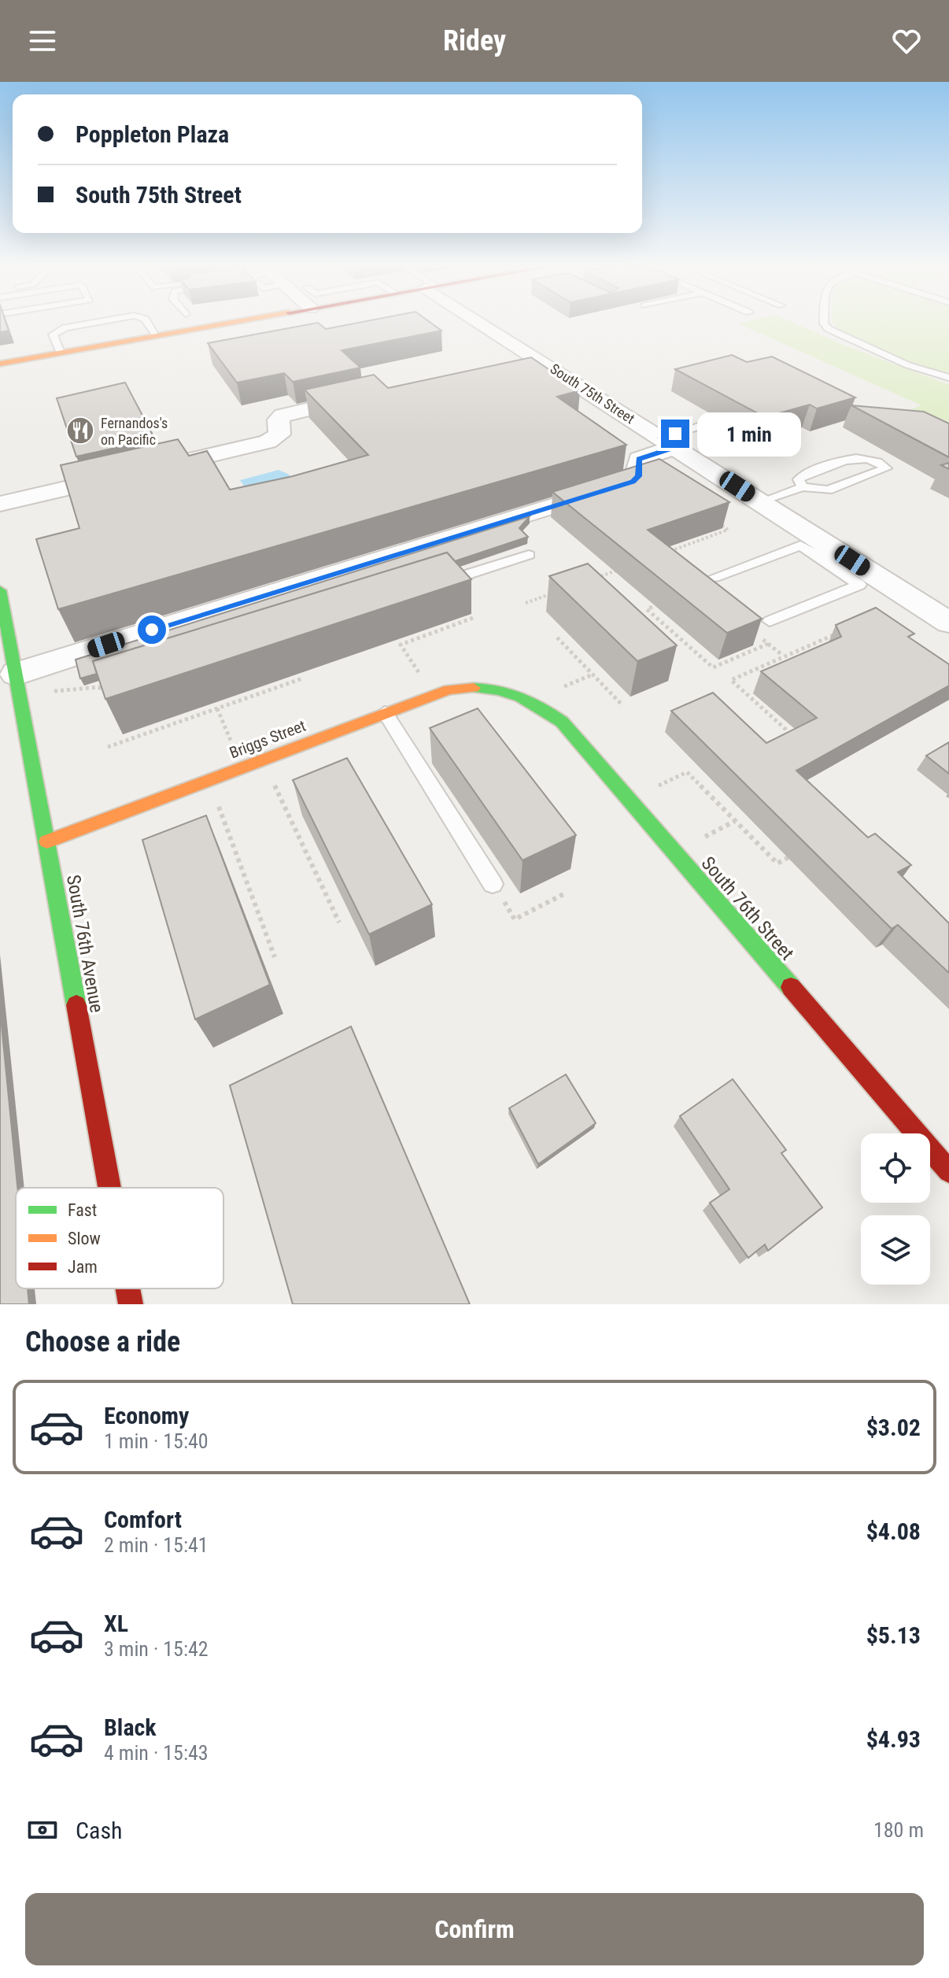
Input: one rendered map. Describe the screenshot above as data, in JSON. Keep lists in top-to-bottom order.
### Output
{
  "streets": {
    "street": [
      "South 75th Street",
      "Briggs Street",
      "South 76th Street",
      "South 76th Avenue"
    ]
  },
  "crossings": [
    ["Briggs Street", "South 76th Street"],
    ["Briggs Street", "South 76th Avenue"]
  ],
  "places": {
    "restaurant": ["Fernandos's on Pacific"]
  },
  "legend": ["Fast", "Slow", "Jam"],
  "page": {
    "header": "Ridey",
    "banner": ["Poppleton Plaza", "South 75th Street"],
    "bubble": "1 min",
    "heading": "Choose a ride",
    "list": [
      {
        "name": "Economy",
        "note": "1 min · 15:40",
        "value": "$3.02"
      },
      {
        "name": "Comfort",
        "note": "2 min · 15:41",
        "value": "$4.08"
      },
      {
        "name": "XL",
        "note": "3 min · 15:42",
        "value": "$5.13"
      },
      {
        "name": "Black",
        "note": "4 min · 15:43",
        "value": "$4.93"
      }
    ],
    "pay": ["Cash", "180 m"],
    "buttons": "Confirm"
  }
}
